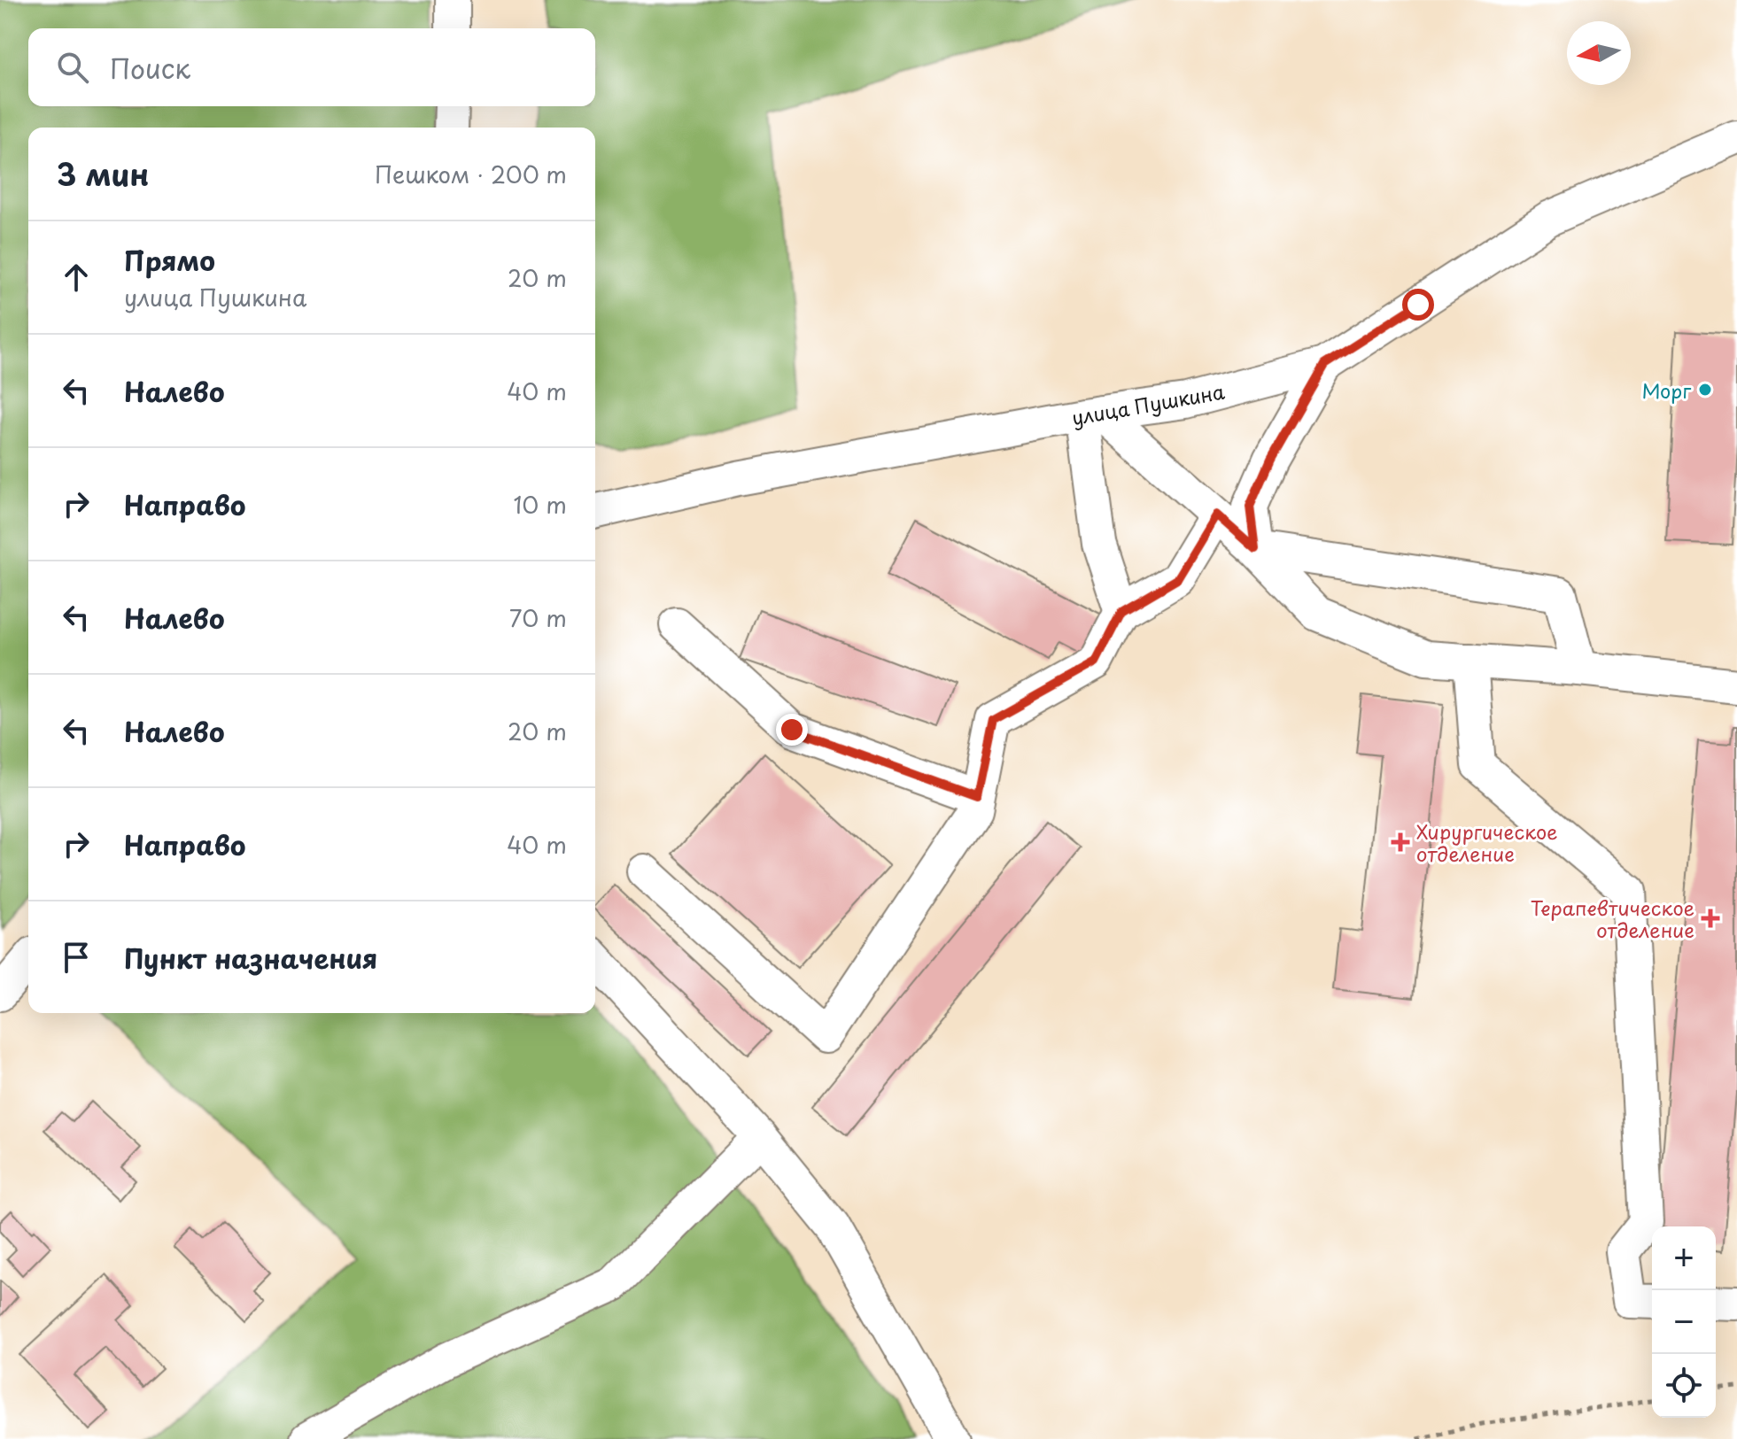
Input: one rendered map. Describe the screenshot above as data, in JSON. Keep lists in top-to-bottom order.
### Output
{
  "streets": {
    "street": ["улица Пушкина"]
  },
  "places": {
    "other": ["Морг"],
    "health": ["Хирургическое отделение", "Терапевтическое отделение"]
  },
  "north": "left",
  "page": {
    "search": "Поиск",
    "heading": ["3 мин", "Пешком · 200 m"],
    "list": [
      ["Прямо", "улица Пушкина", "20 m"],
      ["Налево", "40 m"],
      ["Направо", "10 m"],
      ["Налево", "70 m"],
      ["Налево", "20 m"],
      ["Направо", "40 m"],
      "Пункт назначения"
    ],
    "map_buttons": ["+", "−"]
  }
}
